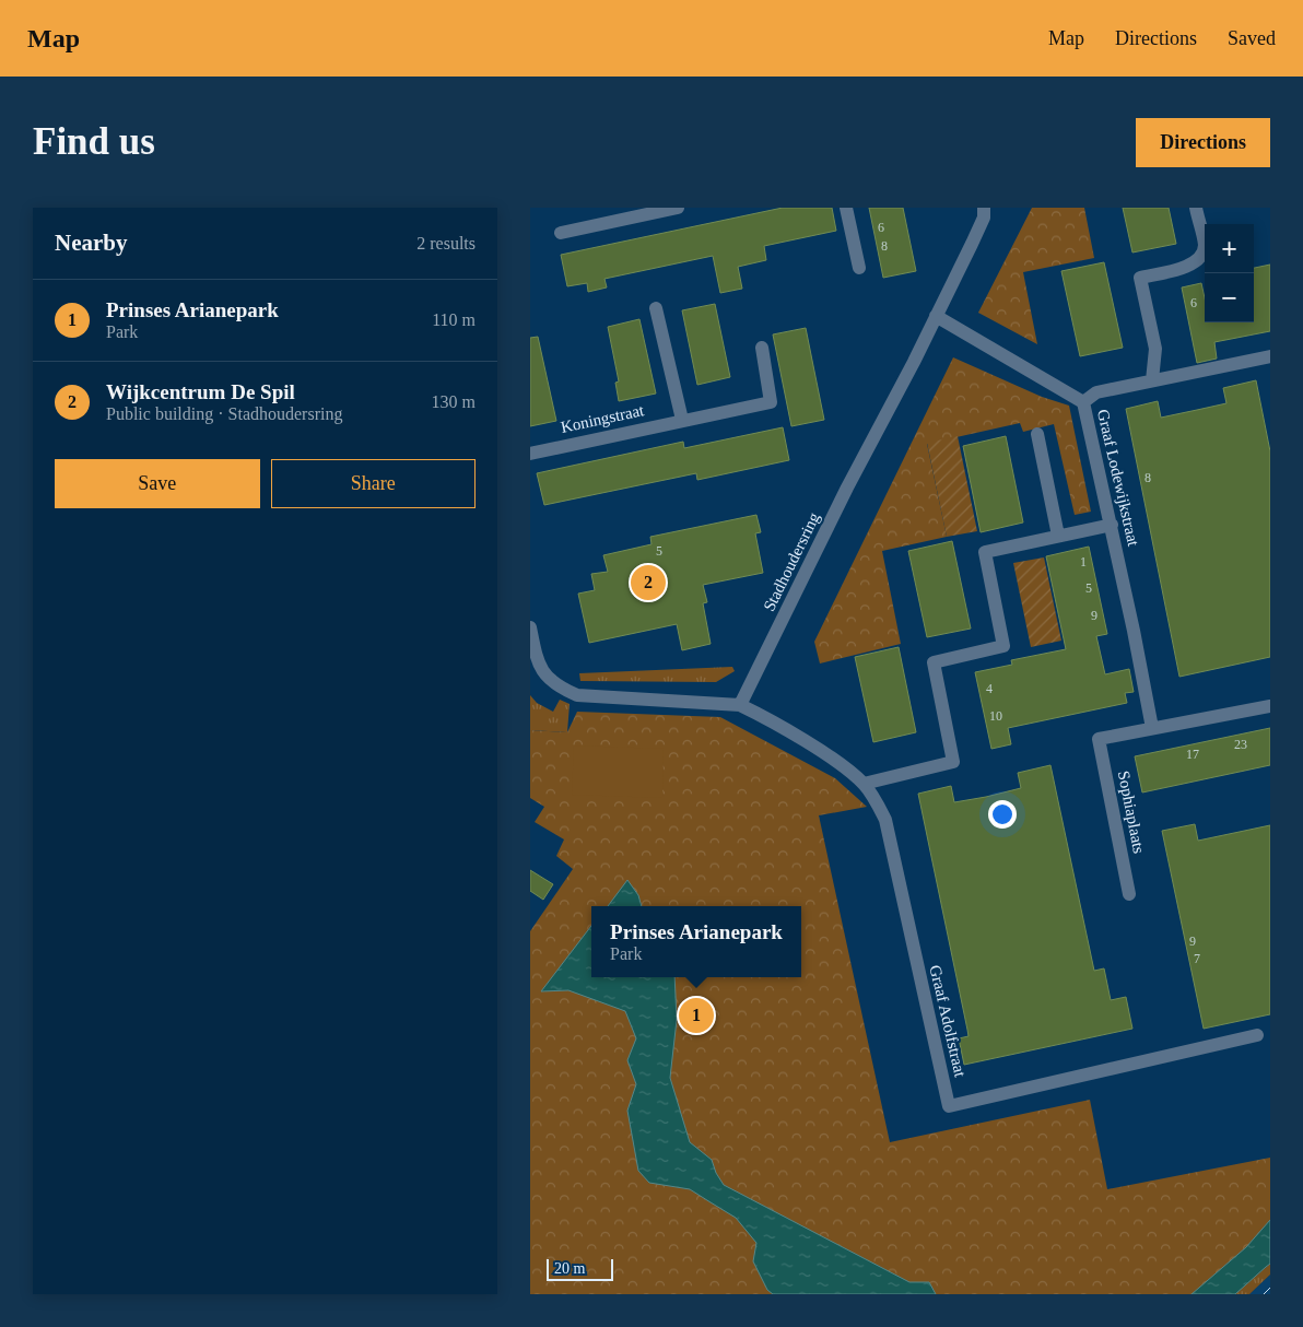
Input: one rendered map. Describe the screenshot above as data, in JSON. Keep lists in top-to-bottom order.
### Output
{
  "streets": {
    "street": [
      "Koningstraat",
      "Graaf Lodewijkstraat",
      "Stadhoudersring",
      "Sophiaplaats",
      "Graaf Adolfstraat"
    ]
  },
  "crossings": [
    ["Graaf Lodewijkstraat", "Stadhoudersring"],
    ["Graaf Lodewijkstraat", "Sophiaplaats"],
    ["Stadhoudersring", "Graaf Adolfstraat"]
  ],
  "house_numbers": [
    "6",
    "8",
    "6",
    "8",
    "5",
    "1",
    "5",
    "9",
    "4",
    "10",
    "23",
    "17",
    "9",
    "7"
  ],
  "scale_bar": "20 m",
  "page": {
    "header": "Map",
    "nav": ["Map", "Directions", "Saved"],
    "buttons": [
      "Directions",
      ["Save", "Share"]
    ],
    "title": "Find us",
    "heading": ["Nearby", "2 results"],
    "map_buttons": ["+", "−"],
    "list": [
      {
        "mark": "1",
        "name": "Prinses Arianepark",
        "note": "Park",
        "value": "110 m"
      },
      {
        "mark": "2",
        "name": "Wijkcentrum De Spil",
        "note": "Public building · Stadhoudersring",
        "value": "130 m"
      }
    ],
    "pins": ["2", "1"],
    "popup": ["Prinses Arianepark", "Park"],
    "scale": "20 m"
  }
}
